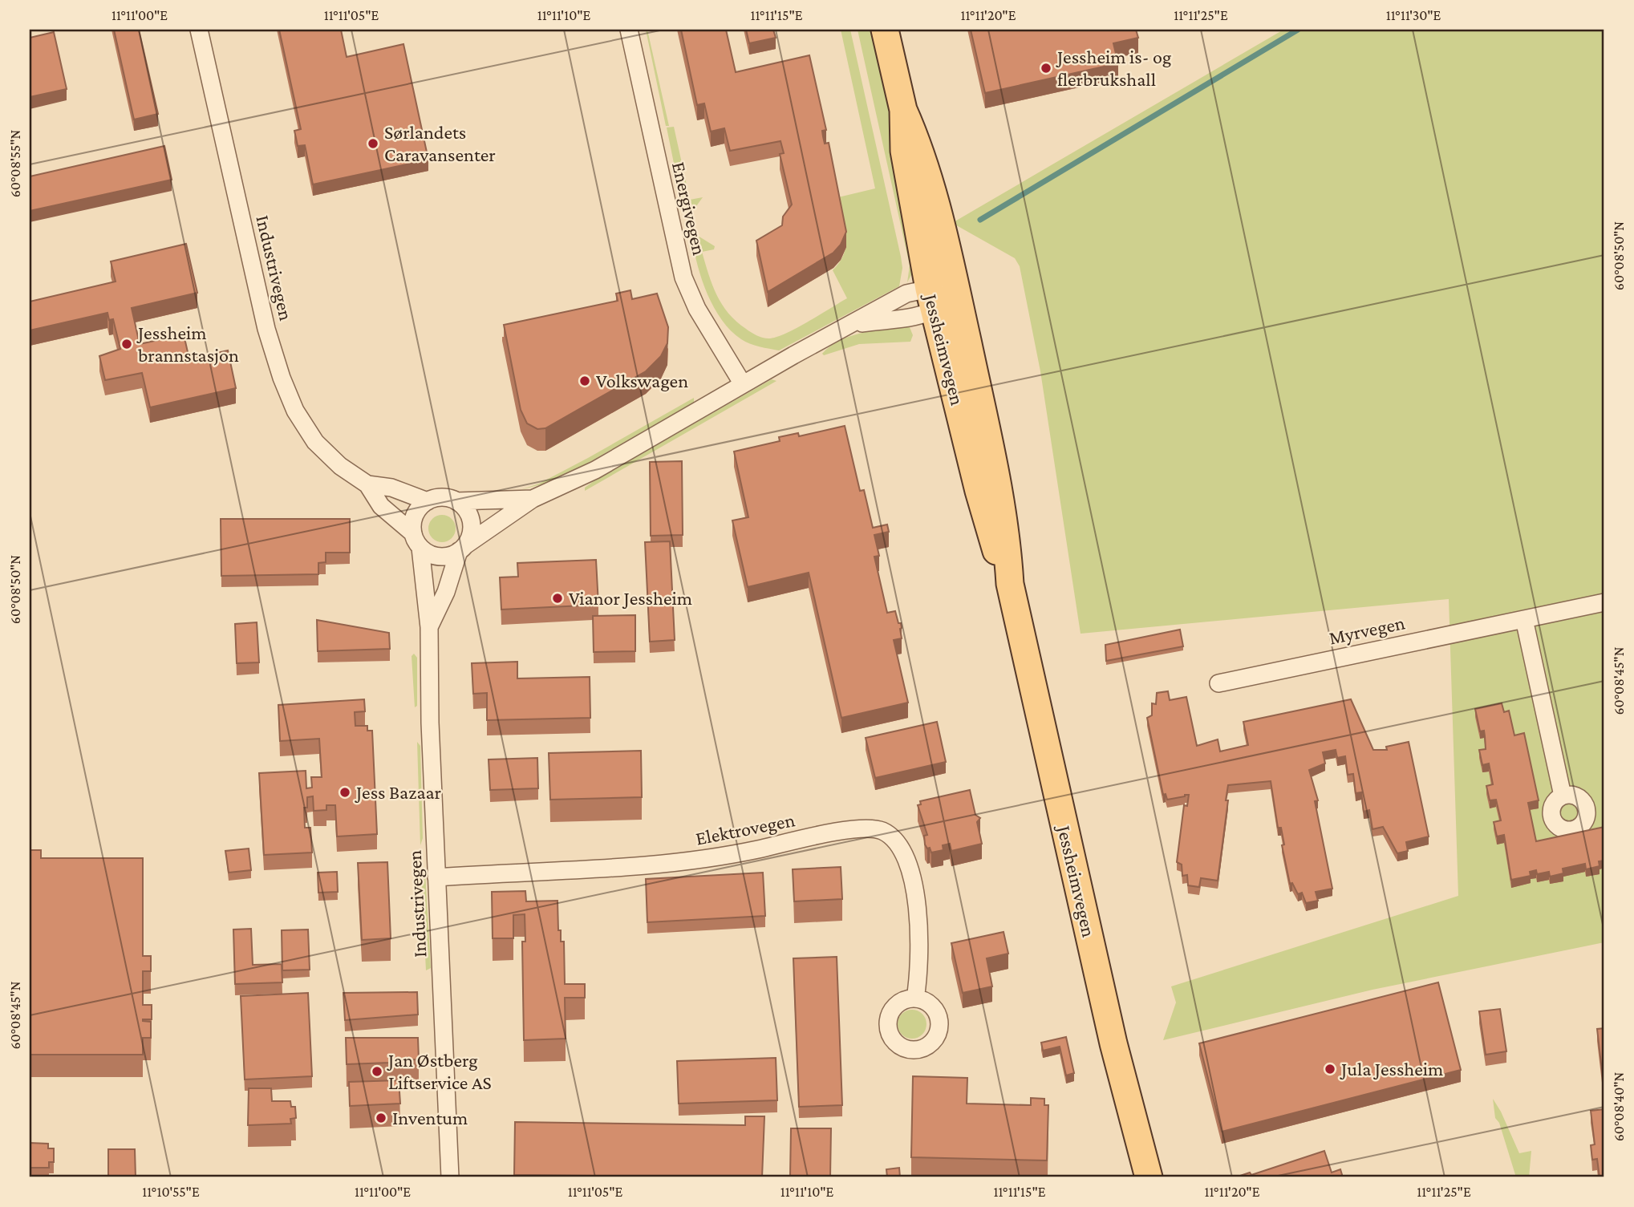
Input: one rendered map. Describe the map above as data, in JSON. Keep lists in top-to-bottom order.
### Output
{
  "streets": {
    "main road": ["Jessheimvegen"],
    "street": [
      "Energivegen",
      "Industrivegen",
      "Myrvegen",
      "Elektrovegen"
    ]
  },
  "crossings": [
    ["Industrivegen", "Elektrovegen"]
  ],
  "places": [
    "Jessheim is- og flerbrukshall",
    "Sørlandets Caravansenter",
    "Jessheim brannstasjon",
    "Volkswagen",
    "Vianor Jessheim",
    "Jess Bazaar",
    "Jula Jessheim",
    "Jan Østberg Liftservice AS",
    "Inventum"
  ],
  "coordinates": [
    "11°11'00\"E",
    "11°11'05\"E",
    "11°11'10\"E",
    "11°11'15\"E",
    "11°11'20\"E",
    "11°11'25\"E",
    "11°11'30\"E",
    "60°08'55\"N",
    "60°08'50\"N",
    "60°08'45\"N",
    "60°08'40\"N",
    "11°10'55\"E"
  ]
}
